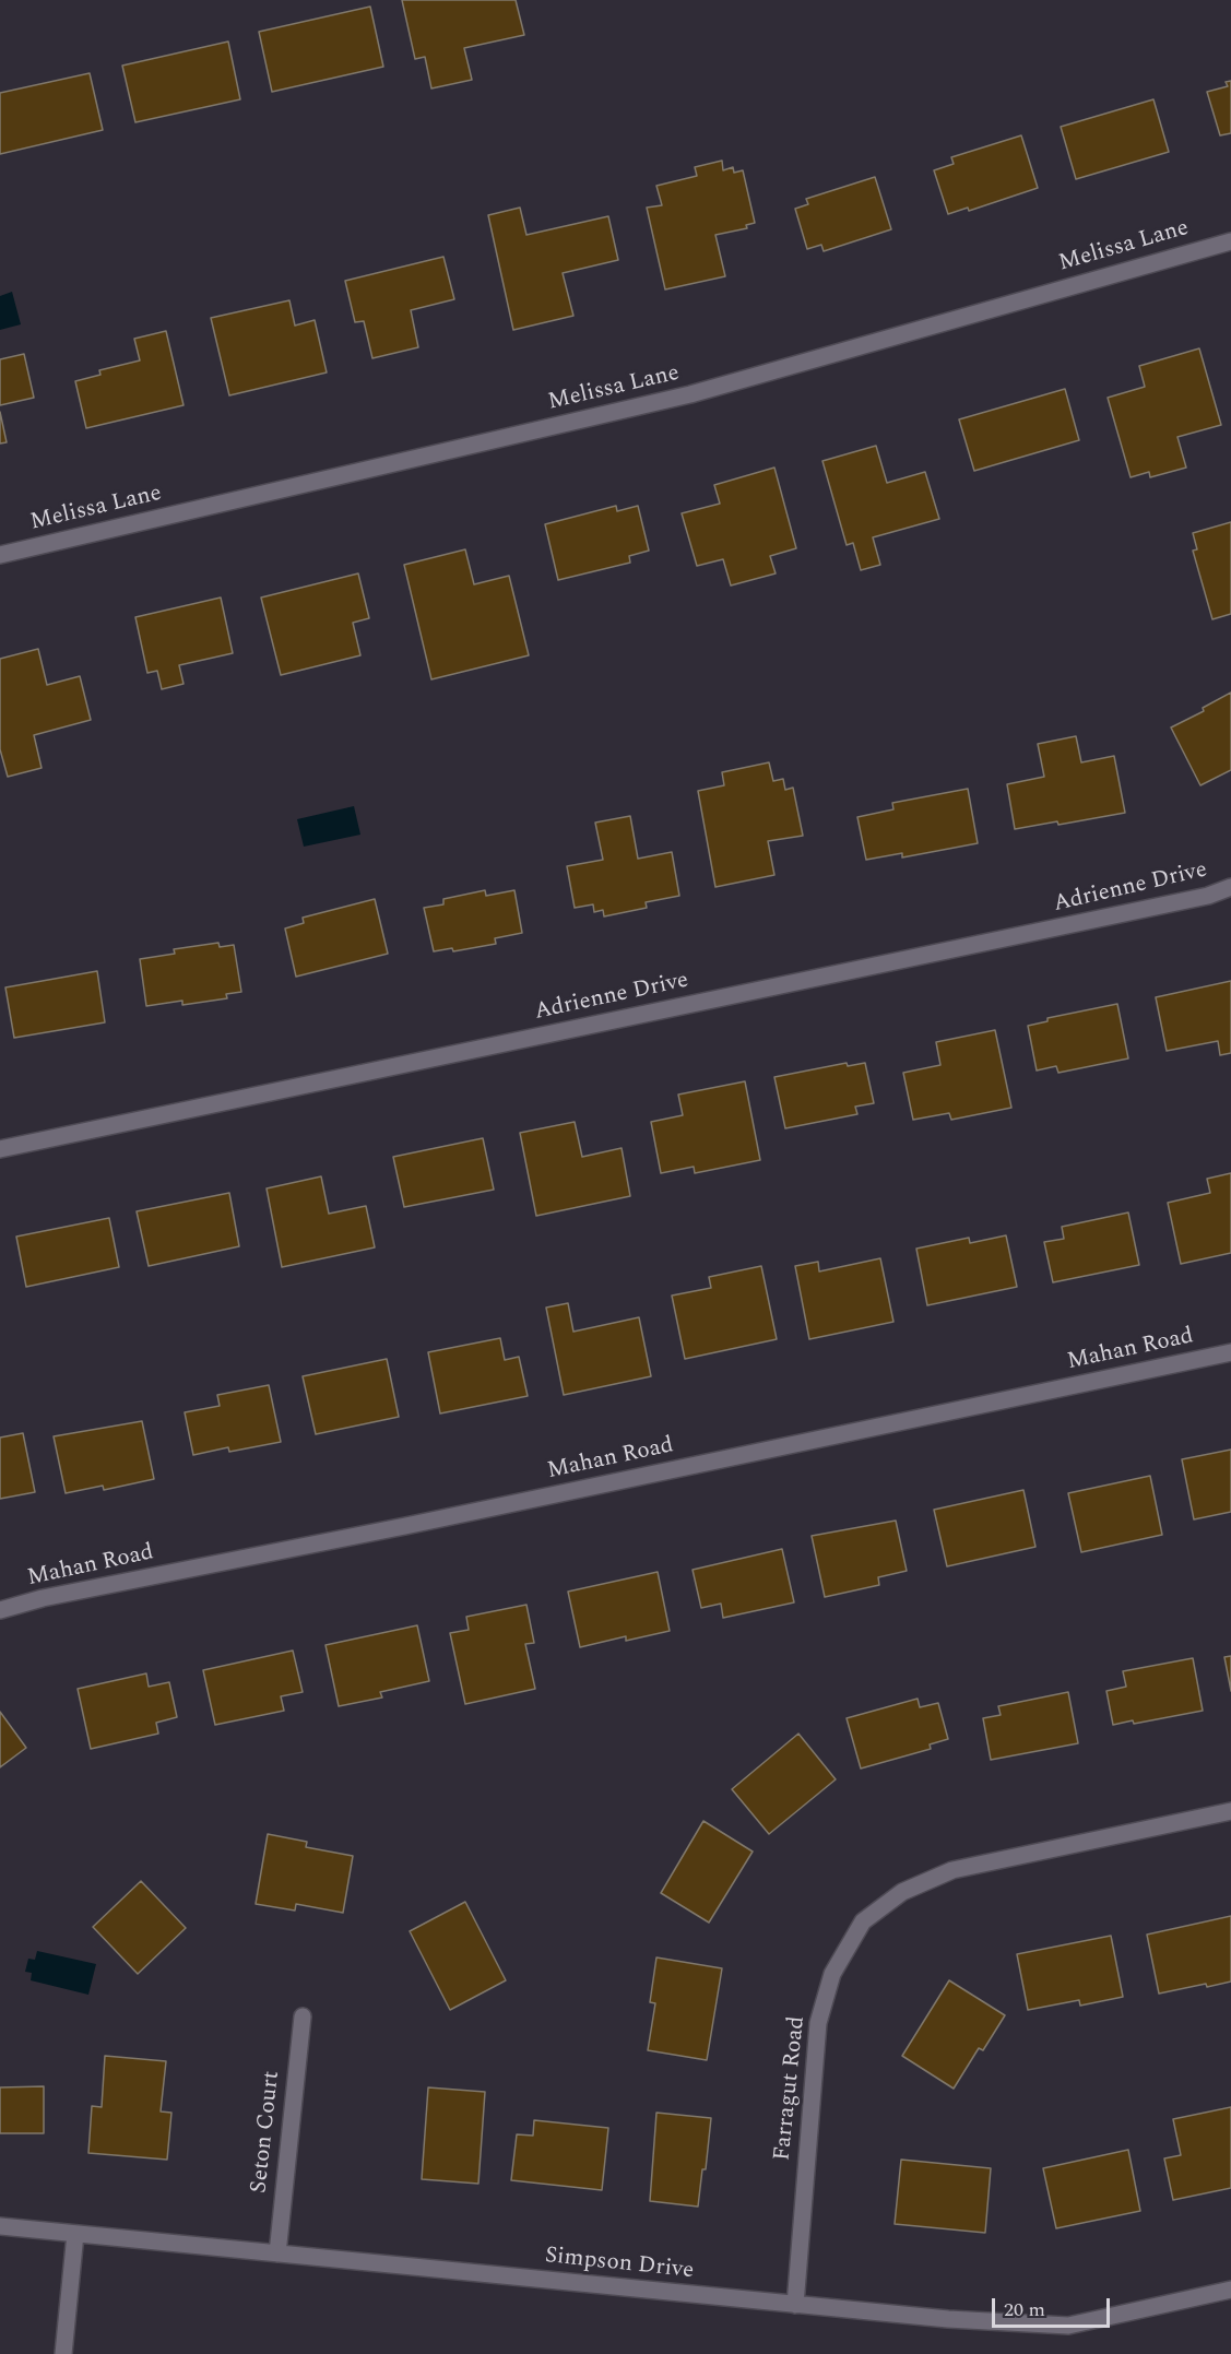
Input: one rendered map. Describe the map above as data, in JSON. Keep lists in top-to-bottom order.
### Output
{
  "streets": {
    "street": [
      "Melissa Lane",
      "Adrienne Drive",
      "Mahan Road",
      "Farragut Road",
      "Seton Court",
      "Simpson Drive"
    ]
  },
  "crossings": [
    ["Farragut Road", "Simpson Drive"],
    ["Seton Court", "Simpson Drive"]
  ],
  "scale_bar": "20 m"
}
